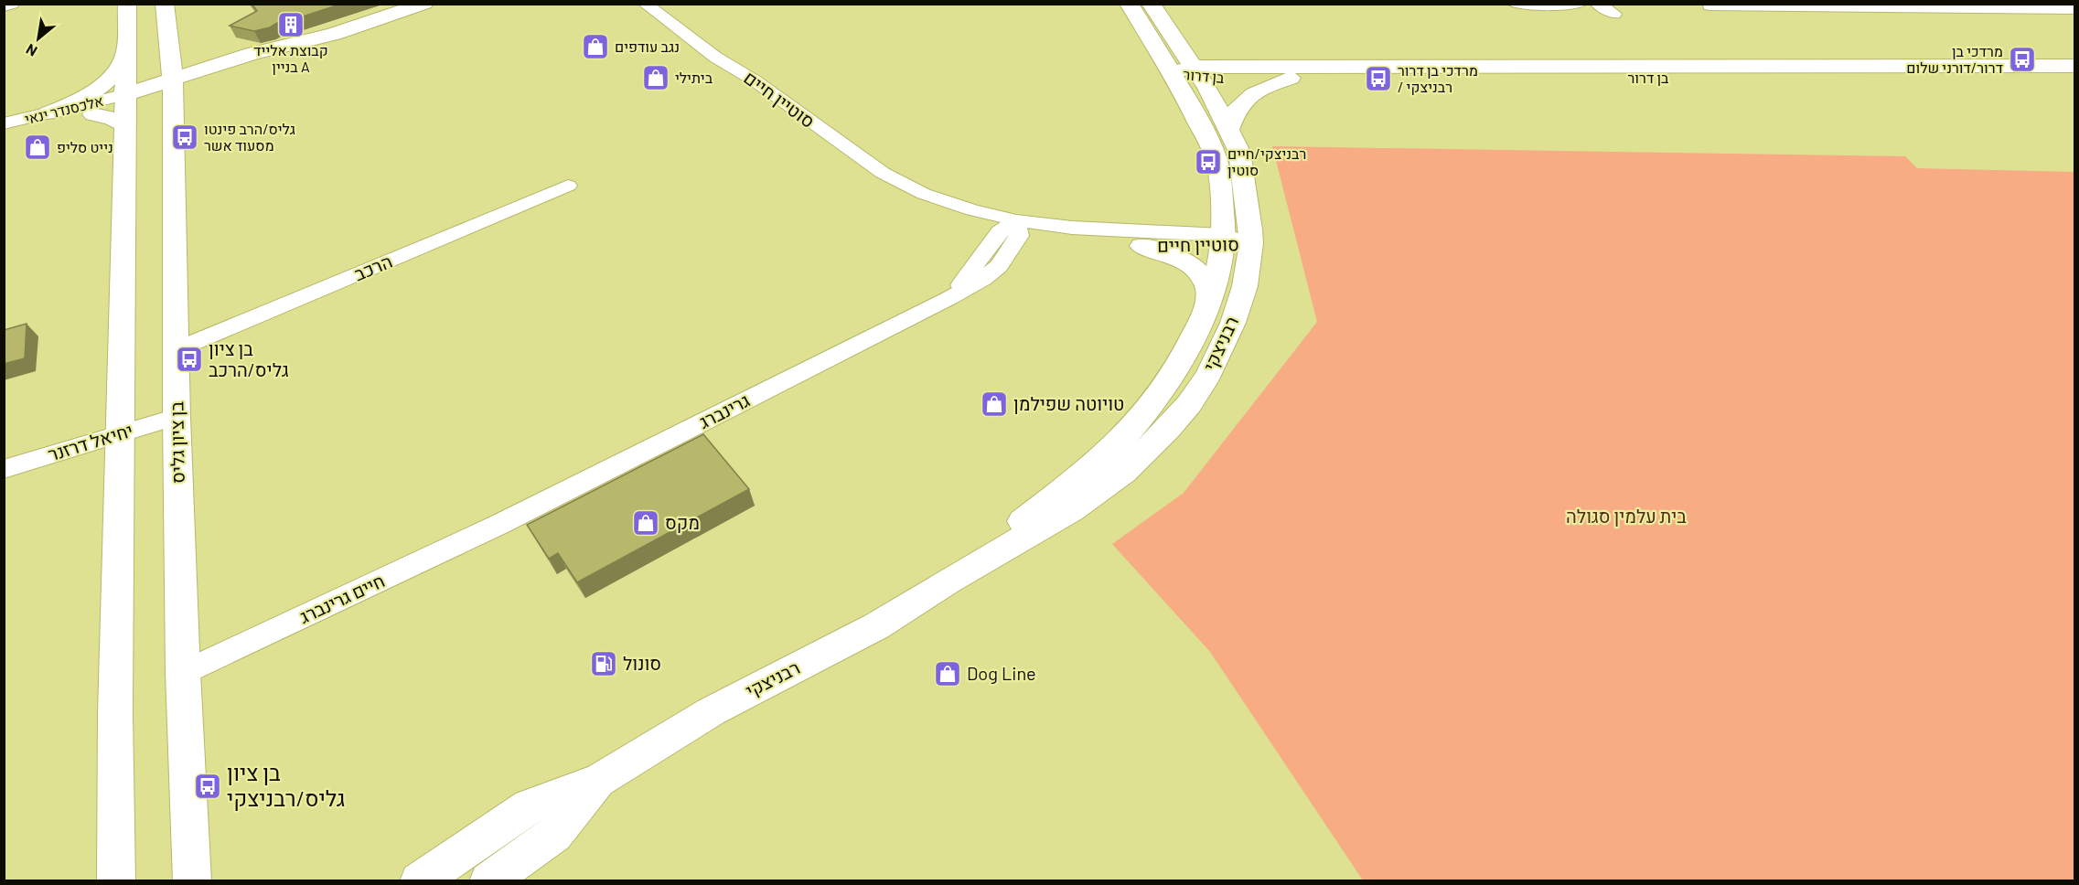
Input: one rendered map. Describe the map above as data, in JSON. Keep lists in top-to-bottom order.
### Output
{
  "streets": {
    "street": [
      "בן דרור",
      "סוטיין חיים",
      "אלכסנדר ינאי",
      "הרכב",
      "רבניצקי",
      "גרינברג",
      "יחיאל דרזנר",
      "בן ציון גליס",
      "חיים גרינברג"
    ]
  },
  "crossings": [
    ["בן דרור", "רבניצקי"],
    ["סוטיין חיים", "רבניצקי"],
    ["סוטיין חיים", "גרינברג"],
    ["הרכב", "בן ציון גליס"],
    ["גרינברג", "חיים גרינברג"],
    ["יחיאל דרזנר", "בן ציון גליס"],
    ["בן ציון גליס", "חיים גרינברג"]
  ],
  "parks": ["בית עלמין סגולה"],
  "places": {
    "building": ["קבוצת אלייד בניין A"],
    "shop": [
      "נגב עודפים",
      "ביתילי",
      "נייט סליפ",
      "טויוטה שפילמן",
      "מקס",
      "Dog Line"
    ],
    "bus stop": [
      "מרדכי בן דרור/דורני שלום",
      "מרדכי בן דרור / רבניצקי",
      "גליס/הרב פינטו מסעוד אשר",
      "רבניצקי/חיים סוטין",
      "בן ציון גליס/הרכב",
      "בן ציון גליס/רבניצקי"
    ],
    "fuel station": ["סונול"]
  },
  "north": "bottom left"
}
